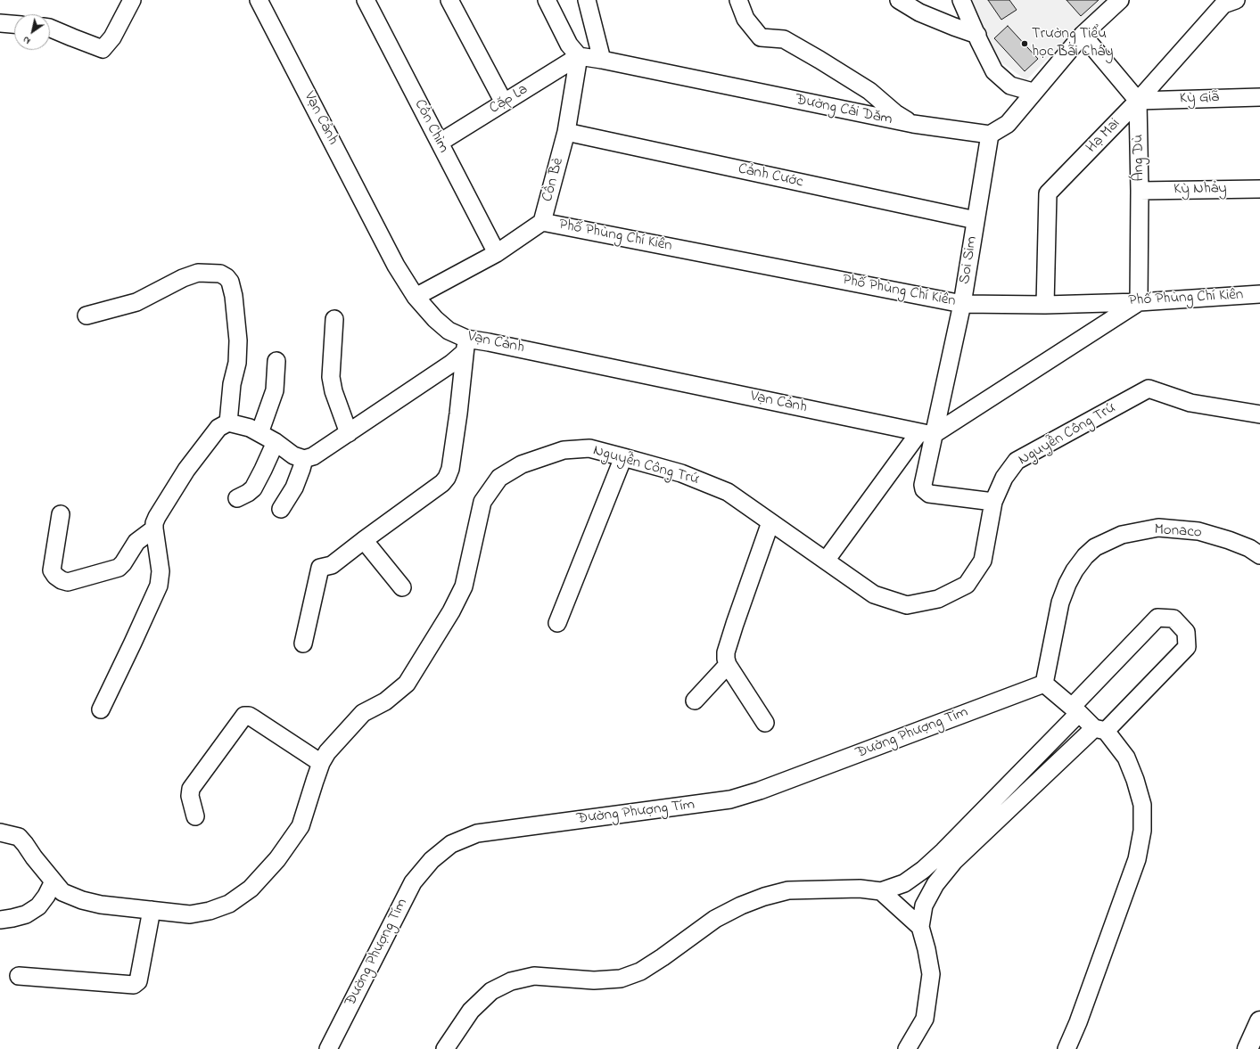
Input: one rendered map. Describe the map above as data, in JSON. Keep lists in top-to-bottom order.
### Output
{
  "streets": {
    "street": [
      "Kỳ Giã",
      "Cặp La",
      "Đường Cái Dăm",
      "Vạn Cảnh",
      "Cồn Chìm",
      "Hạ Mai",
      "Áng Dù",
      "Cảnh Cước",
      "Cồn Bè",
      "Kỳ Nhảy",
      "Phố Phùng Chí Kiên",
      "Soi Sim",
      "Nguyễn Công Trứ",
      "Monaco",
      "Đường Phượng Tím"
    ]
  },
  "crossings": [
    ["Kỳ Giã", "Hạ Mai"],
    ["Kỳ Giã", "Áng Dù"],
    ["Cặp La", "Đường Cái Dăm"],
    ["Cặp La", "Cồn Chìm"],
    ["Cặp La", "Cồn Bè"],
    ["Đường Cái Dăm", "Cồn Bè"],
    ["Đường Cái Dăm", "Soi Sim"],
    ["Vạn Cảnh", "Cồn Bè"],
    ["Vạn Cảnh", "Soi Sim"],
    ["Cồn Chìm", "Cồn Bè"],
    ["Hạ Mai", "Áng Dù"],
    ["Hạ Mai", "Phố Phùng Chí Kiên"],
    ["Áng Dù", "Kỳ Nhảy"],
    ["Áng Dù", "Phố Phùng Chí Kiên"],
    ["Cảnh Cước", "Cồn Bè"],
    ["Cảnh Cước", "Soi Sim"],
    ["Cồn Bè", "Phố Phùng Chí Kiên"],
    ["Phố Phùng Chí Kiên", "Soi Sim"],
    ["Soi Sim", "Nguyễn Công Trứ"],
    ["Monaco", "Đường Phượng Tím"]
  ],
  "places": ["Trường Tiểu học Bãi Cháy"],
  "north": "bottom left"
}
